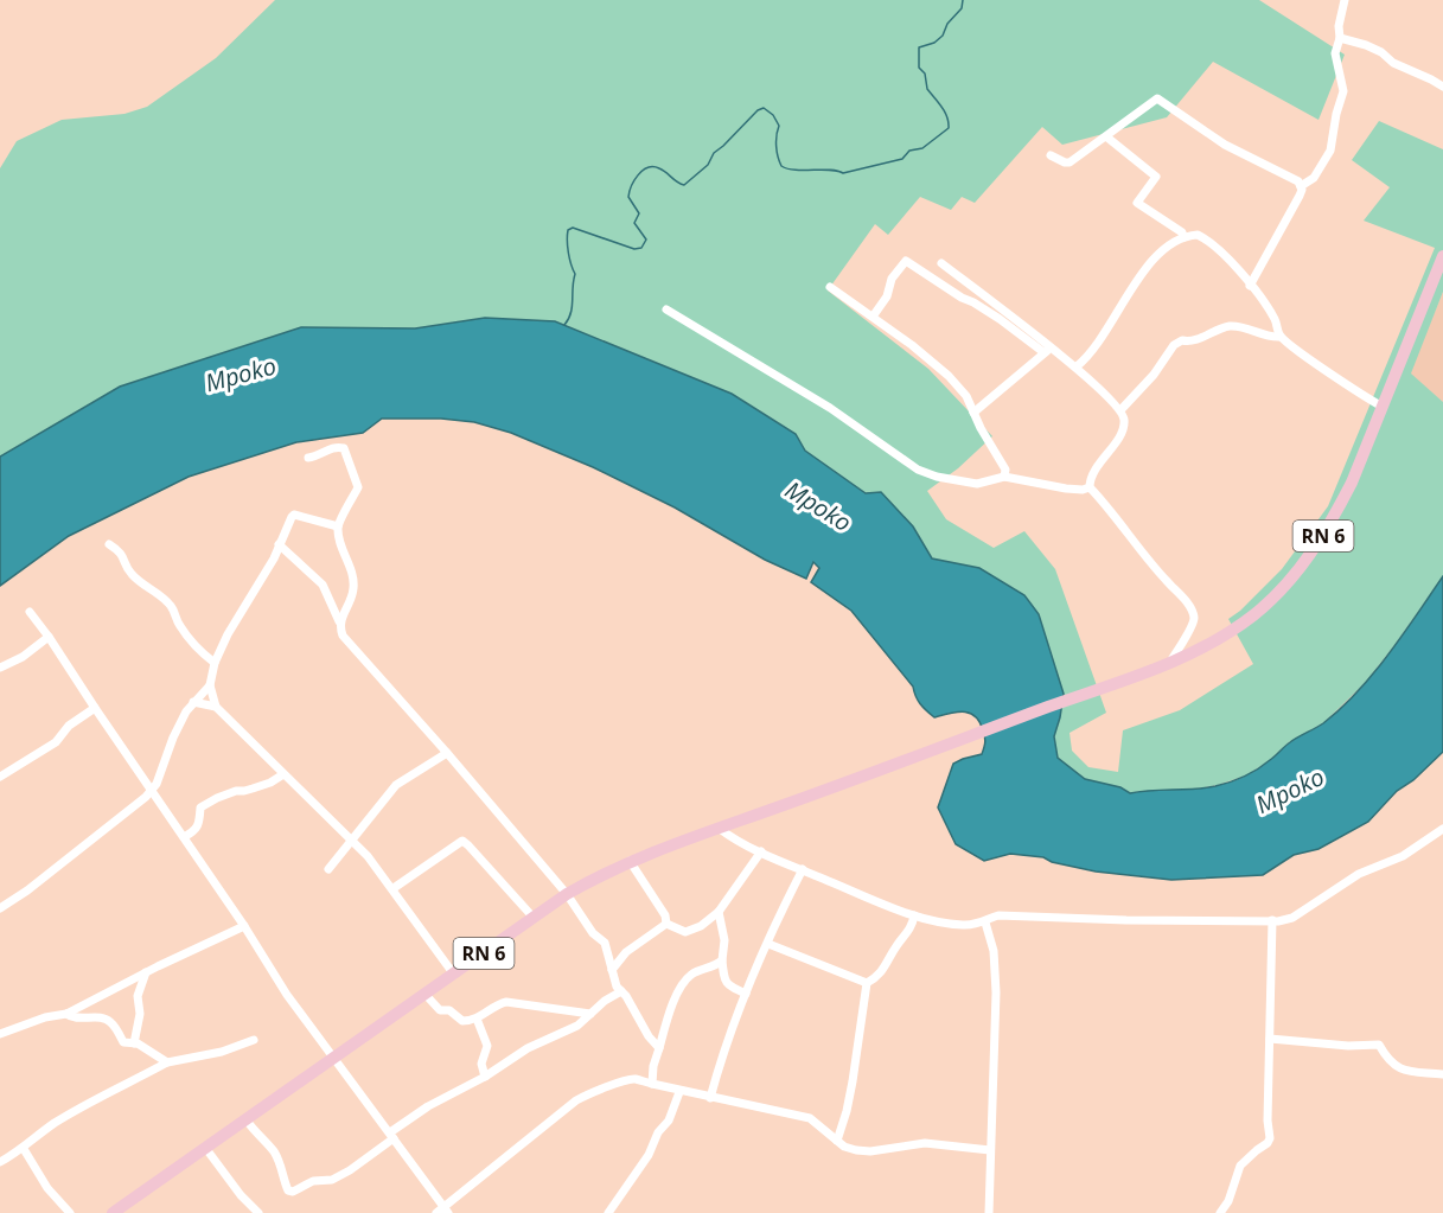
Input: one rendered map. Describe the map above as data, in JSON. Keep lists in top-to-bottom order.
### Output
{
  "streets": {
    "main road": ["RN 6"]
  },
  "water": ["Mpoko"]
}
